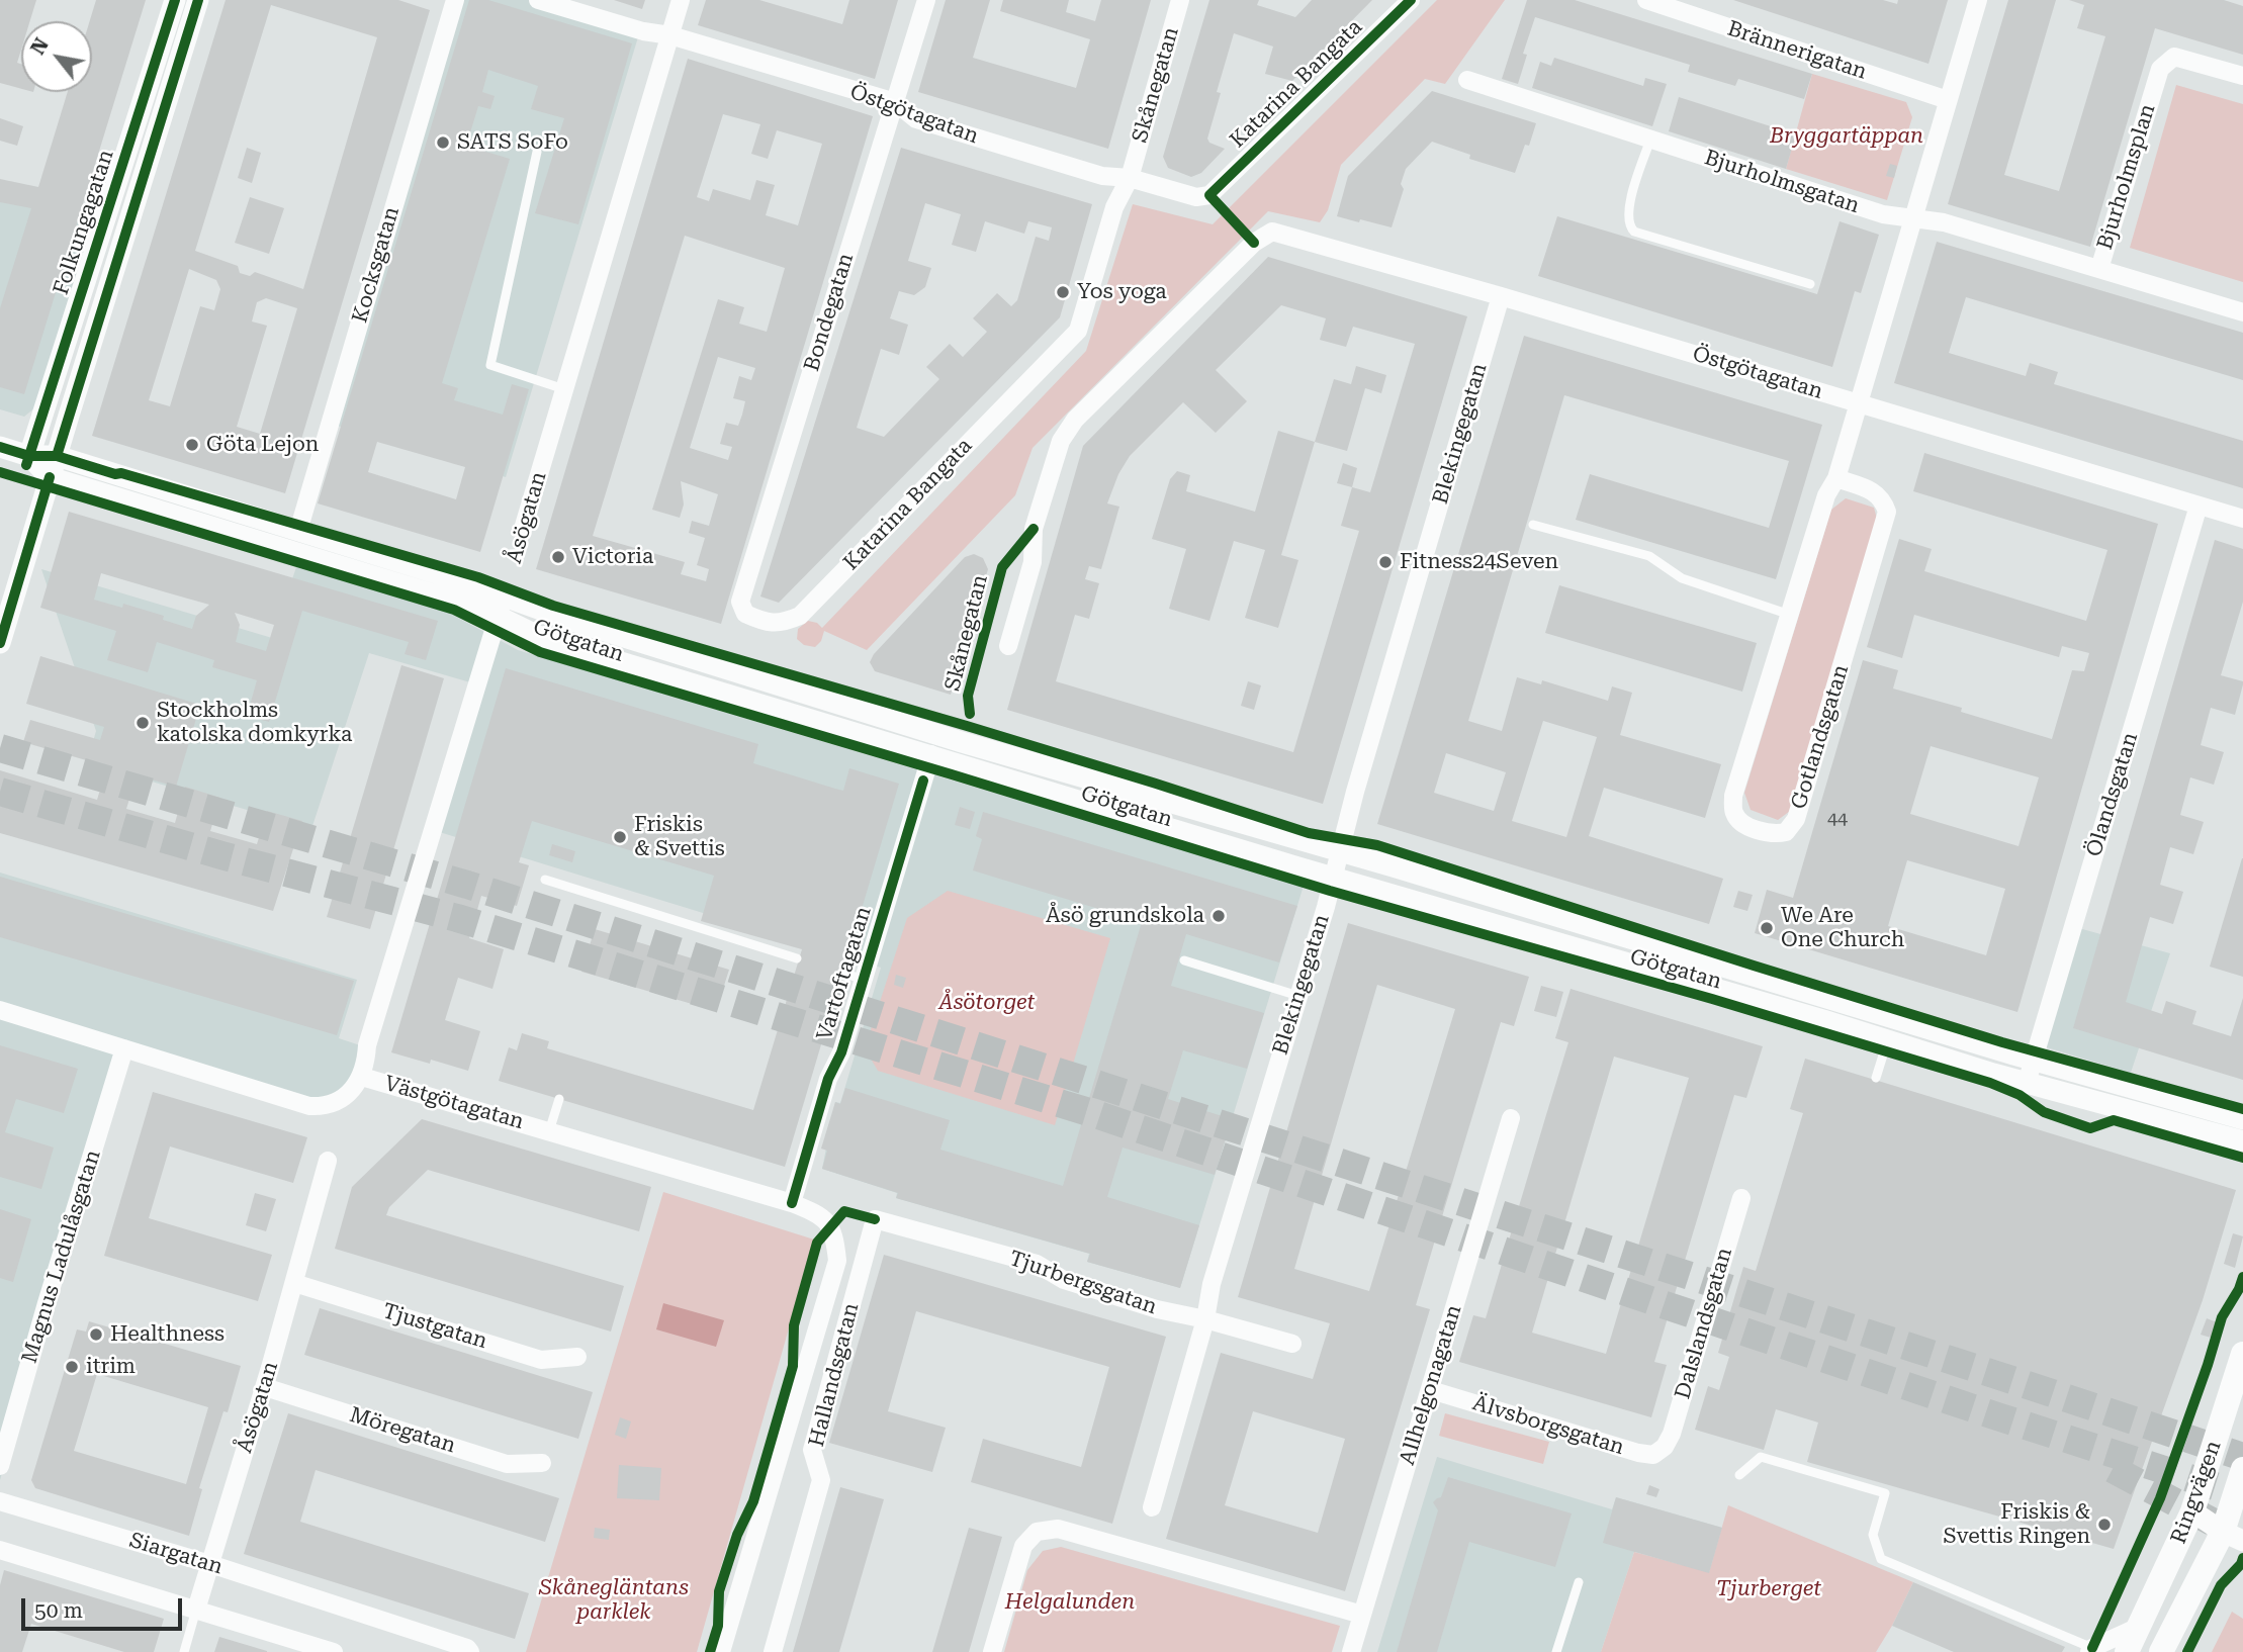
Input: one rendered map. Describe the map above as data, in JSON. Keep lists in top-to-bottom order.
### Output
{
  "streets": {
    "main road": ["Ringvägen"],
    "street": [
      "Brännerigatan",
      "Katarina Bangata",
      "Skånegatan",
      "Östgötagatan",
      "Bjurholmsplan",
      "Bjurholmsgatan",
      "Folkungagatan",
      "Kocksgatan",
      "Bondegatan",
      "Blekingegatan",
      "Åsögatan",
      "Götgatan",
      "Gotlandsgatan",
      "Ölandsgatan",
      "Vartoftagatan",
      "Västgötagatan",
      "Magnus Ladulåsgatan",
      "Tjurbergsgatan",
      "Dalslandsgatan",
      "Tjustgatan",
      "Hallandsgatan",
      "Allhelgonagatan",
      "Älvsborgsgatan",
      "Möregatan",
      "Siargatan"
    ]
  },
  "crossings": [
    ["Brännerigatan", "Gotlandsgatan"],
    ["Katarina Bangata", "Skånegatan"],
    ["Katarina Bangata", "Östgötagatan"],
    ["Katarina Bangata", "Bondegatan"],
    ["Skånegatan", "Östgötagatan"],
    ["Östgötagatan", "Bondegatan"],
    ["Östgötagatan", "Blekingegatan"],
    ["Östgötagatan", "Åsögatan"],
    ["Östgötagatan", "Gotlandsgatan"],
    ["Östgötagatan", "Ölandsgatan"],
    ["Bjurholmsplan", "Bjurholmsgatan"],
    ["Bjurholmsgatan", "Gotlandsgatan"],
    ["Folkungagatan", "Götgatan"],
    ["Kocksgatan", "Götgatan"],
    ["Blekingegatan", "Götgatan"],
    ["Blekingegatan", "Tjurbergsgatan"],
    ["Åsögatan", "Tjustgatan"],
    ["Åsögatan", "Möregatan"],
    ["Åsögatan", "Siargatan"],
    ["Götgatan", "Ölandsgatan"],
    ["Götgatan", "Vartoftagatan"],
    ["Vartoftagatan", "Västgötagatan"],
    ["Västgötagatan", "Magnus Ladulåsgatan"],
    ["Västgötagatan", "Hallandsgatan"],
    ["Tjurbergsgatan", "Hallandsgatan"],
    ["Dalslandsgatan", "Älvsborgsgatan"],
    ["Allhelgonagatan", "Älvsborgsgatan"]
  ],
  "parks": [
    "Bryggartäppan",
    "Åsötorget",
    "Skånegläntans parklek",
    "Tjurberget",
    "Helgalunden"
  ],
  "places": [
    "SATS SoFo",
    "Yos yoga",
    "Göta Lejon",
    "Victoria",
    "Fitness24Seven",
    "Stockholms katolska domkyrka",
    "Friskis & Svettis",
    "Åsö grundskola",
    "We Are One Church",
    "Healthness",
    "itrim",
    "Friskis & Svettis Ringen"
  ],
  "house_numbers": ["44"],
  "scale_bar": "50 m",
  "north": "top left"
}
